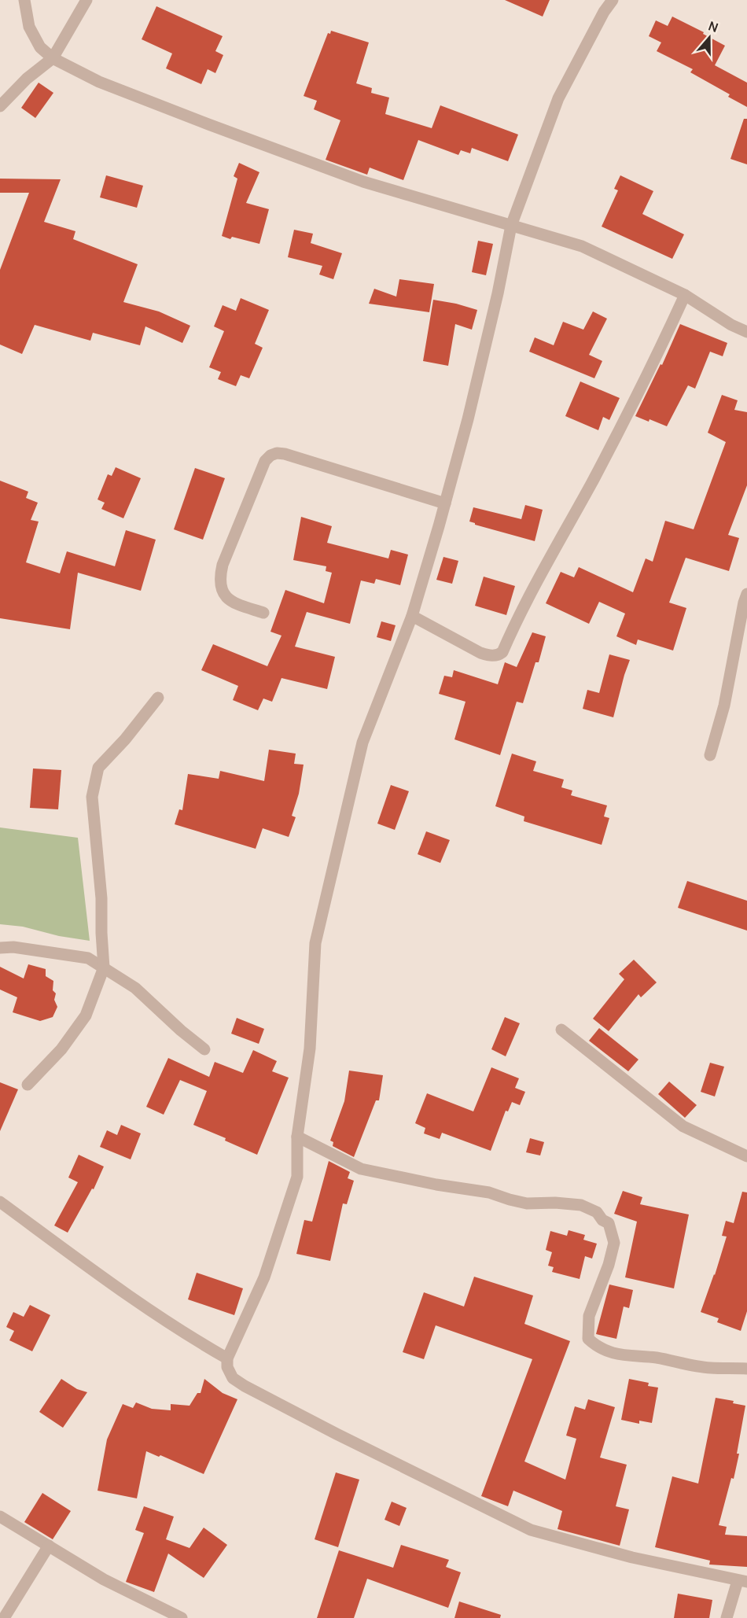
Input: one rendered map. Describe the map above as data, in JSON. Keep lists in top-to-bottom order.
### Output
{
  "north": "top"
}
